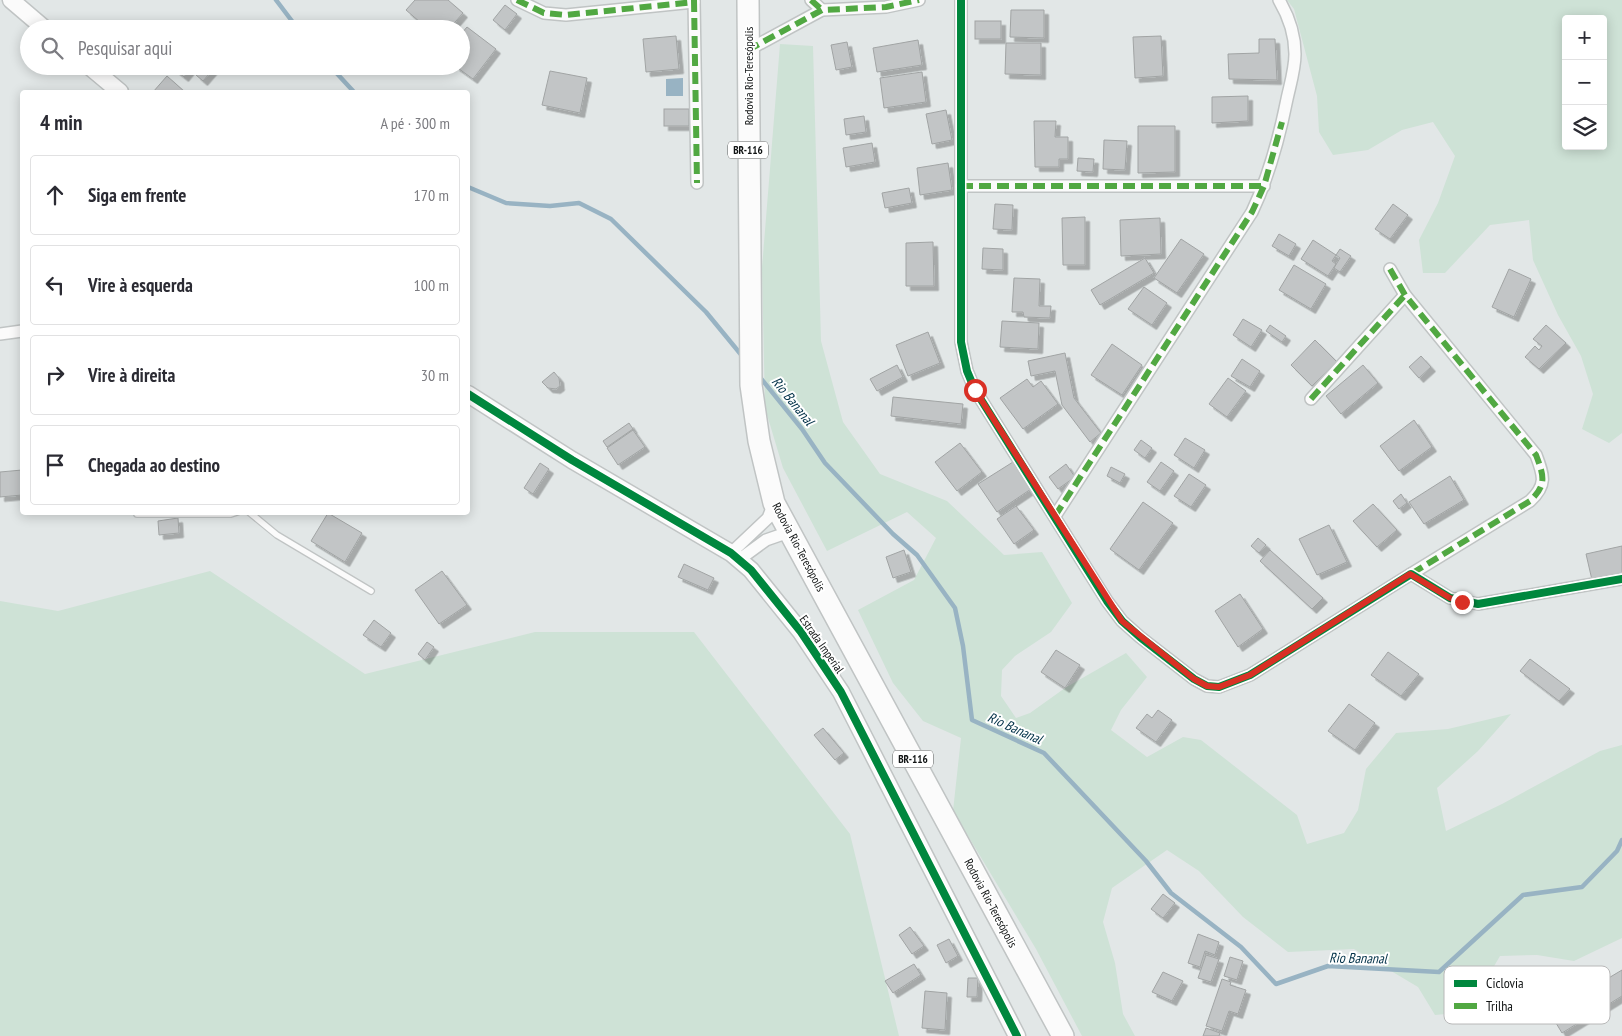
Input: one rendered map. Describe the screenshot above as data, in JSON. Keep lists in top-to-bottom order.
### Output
{
  "streets": {
    "highway": ["Rodovia Rio-Teresópolis", "BR-116"],
    "street": ["Estrada Imperial"]
  },
  "water": ["Rio Bananal"],
  "legend": ["Ciclovia", "Trilha"],
  "page": {
    "map_buttons": ["+", "−"],
    "search": "Pesquisar aqui",
    "heading": ["4 min", "A pé · 300 m"],
    "list": [
      ["Siga em frente", "170 m"],
      ["Vire à esquerda", "100 m"],
      ["Vire à direita", "30 m"],
      "Chegada ao destino"
    ]
  }
}
